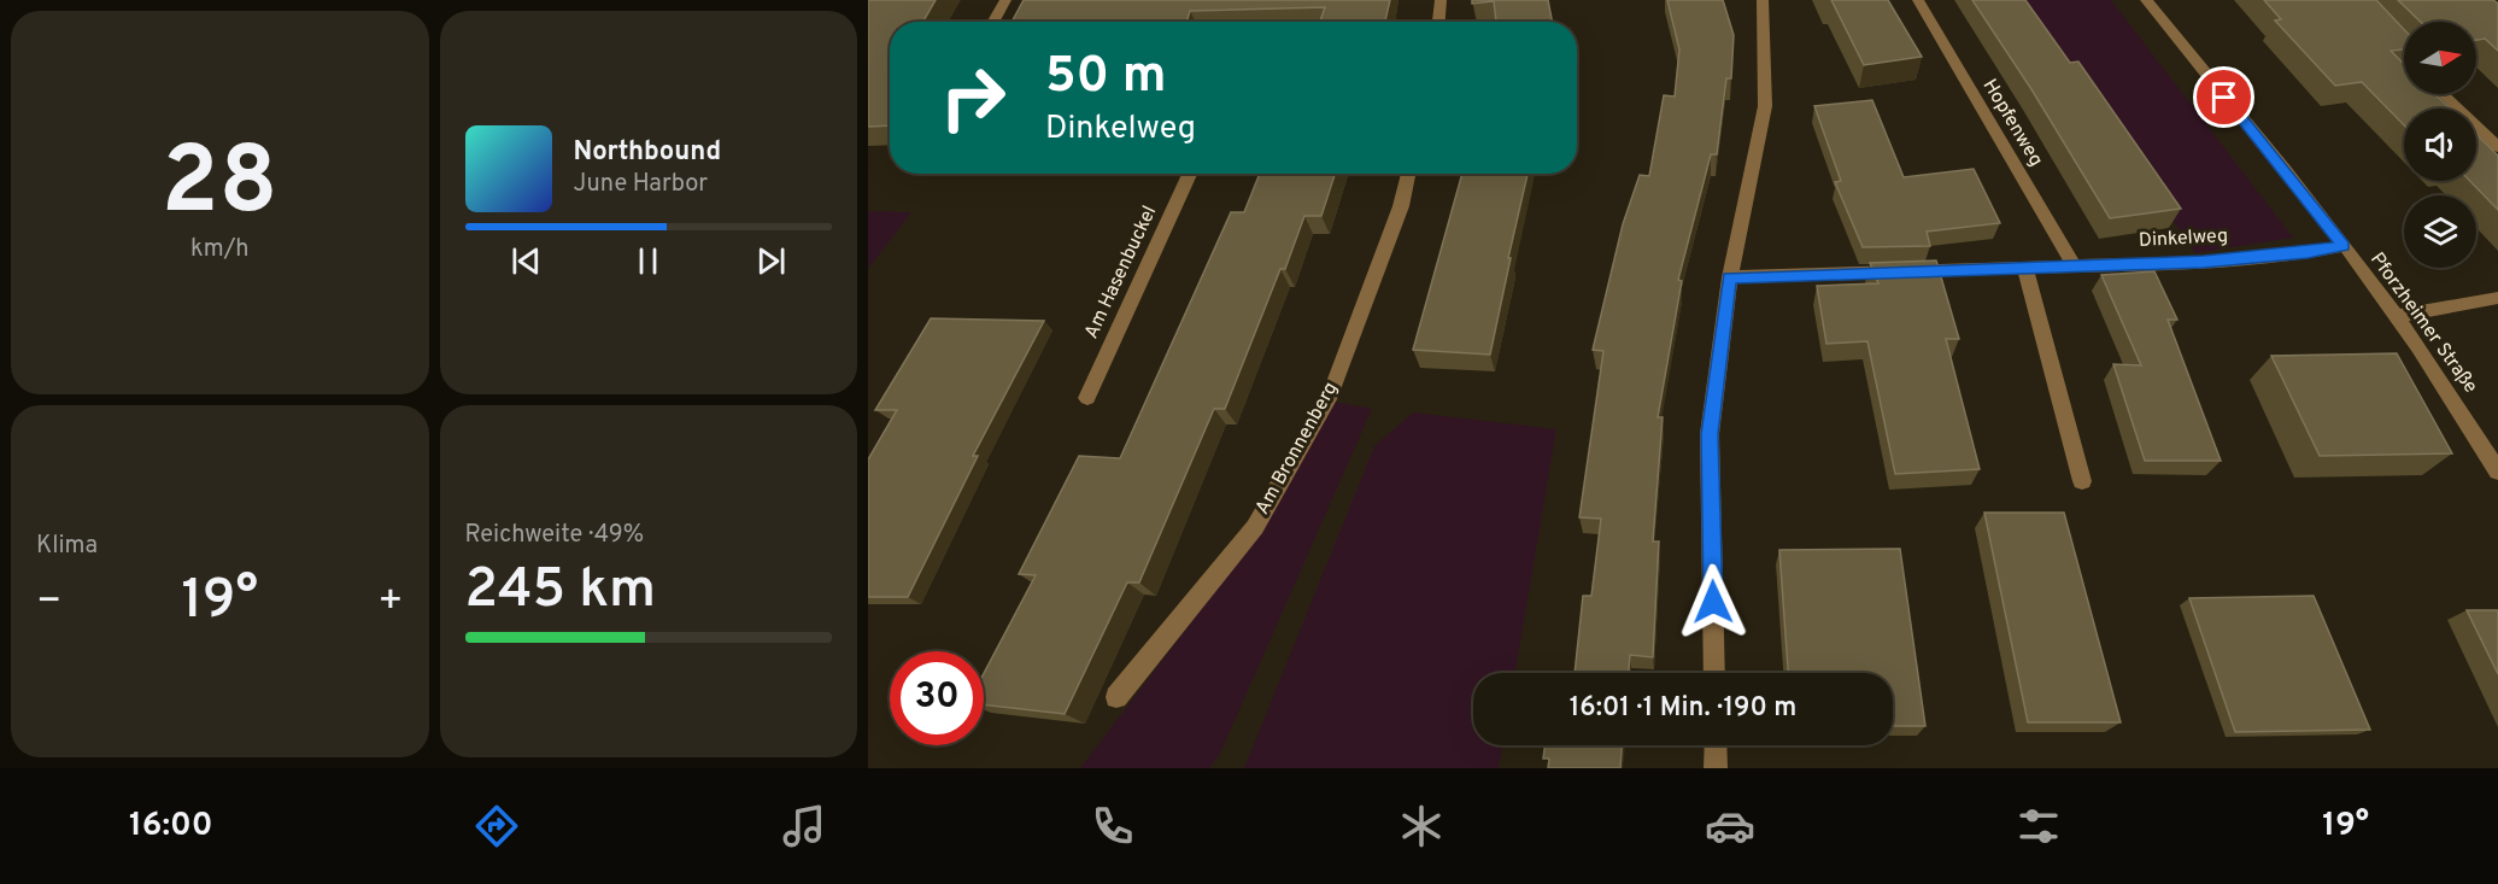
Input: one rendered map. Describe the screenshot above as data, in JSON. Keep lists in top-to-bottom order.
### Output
{
  "streets": {
    "street": [
      "Hopfenweg",
      "Dinkelweg",
      "Am Hasenbuckel",
      "Pforzheimer Straße",
      "Am Bronnenberg"
    ]
  },
  "crossings": [
    ["Hopfenweg", "Dinkelweg"],
    ["Dinkelweg", "Pforzheimer Straße"]
  ],
  "north": "right",
  "page": {
    "tile": [
      ["28", "km/h"],
      "Klima",
      ["Reichweite · 49%", "245 km"]
    ],
    "turn": ["50 m", "Dinkelweg"],
    "song": ["Northbound", "June Harbor"],
    "heat": ["−", "19°", "+"],
    "limit": "30",
    "trip": "16:01 · 1 Min. · 190 m",
    "tabs": ["16:00", "19°"]
  }
}
